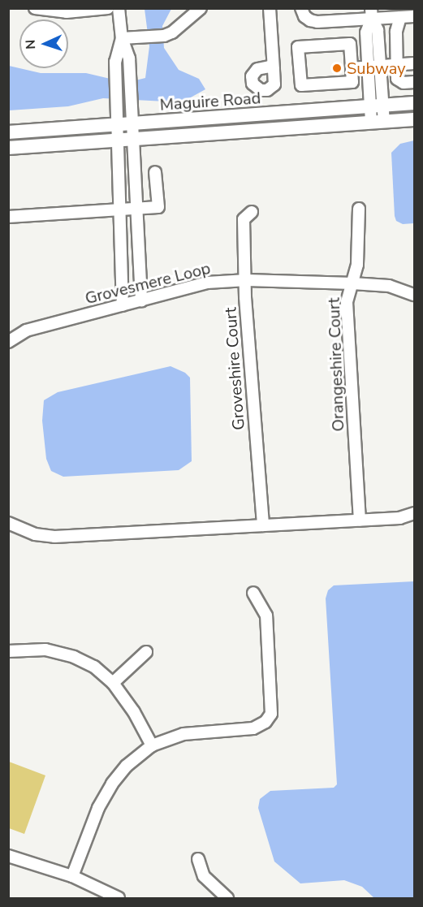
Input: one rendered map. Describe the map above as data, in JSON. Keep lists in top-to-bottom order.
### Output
{
  "streets": {
    "main road": ["Maguire Road"],
    "street": ["Grovesmere Loop", "Orangeshire Court", "Groveshire Court"]
  },
  "crossings": [
    ["Grovesmere Loop", "Orangeshire Court"],
    ["Grovesmere Loop", "Groveshire Court"]
  ],
  "places": ["Subway"],
  "north": "left"
}
